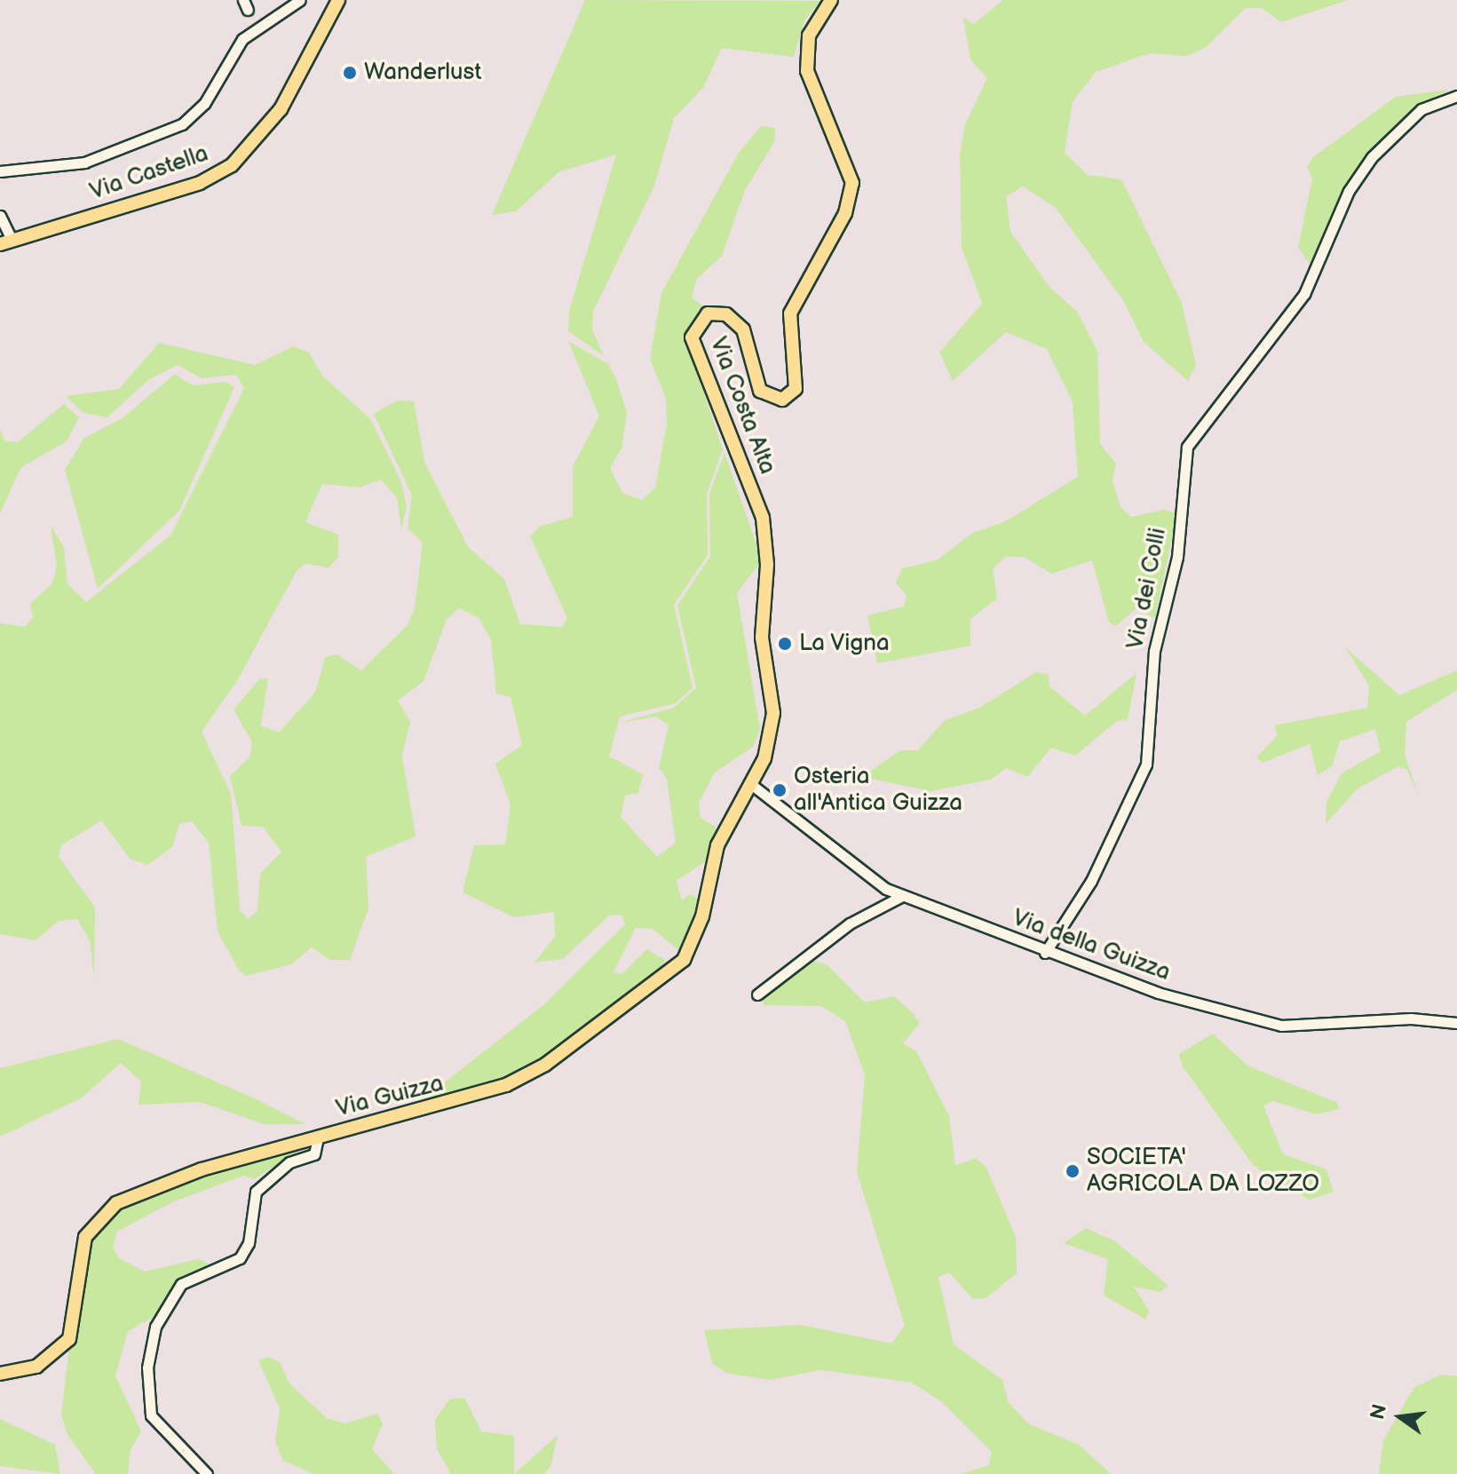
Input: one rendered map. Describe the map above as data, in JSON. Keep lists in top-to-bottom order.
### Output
{
  "streets": {
    "main road": ["Via Castella", "Via Costa Alta", "Via Guizza"],
    "street": ["Via dei Colli", "Via della Guizza"]
  },
  "crossings": [
    ["Via Costa Alta", "Via della Guizza"],
    ["Via Costa Alta", "Via Guizza"],
    ["Via dei Colli", "Via della Guizza"],
    ["Via della Guizza", "Via Guizza"]
  ],
  "places": [
    "Wanderlust",
    "La Vigna",
    "Osteria all'Antica Guizza",
    "SOCIETA' AGRICOLA DA LOZZO"
  ],
  "north": "left"
}
